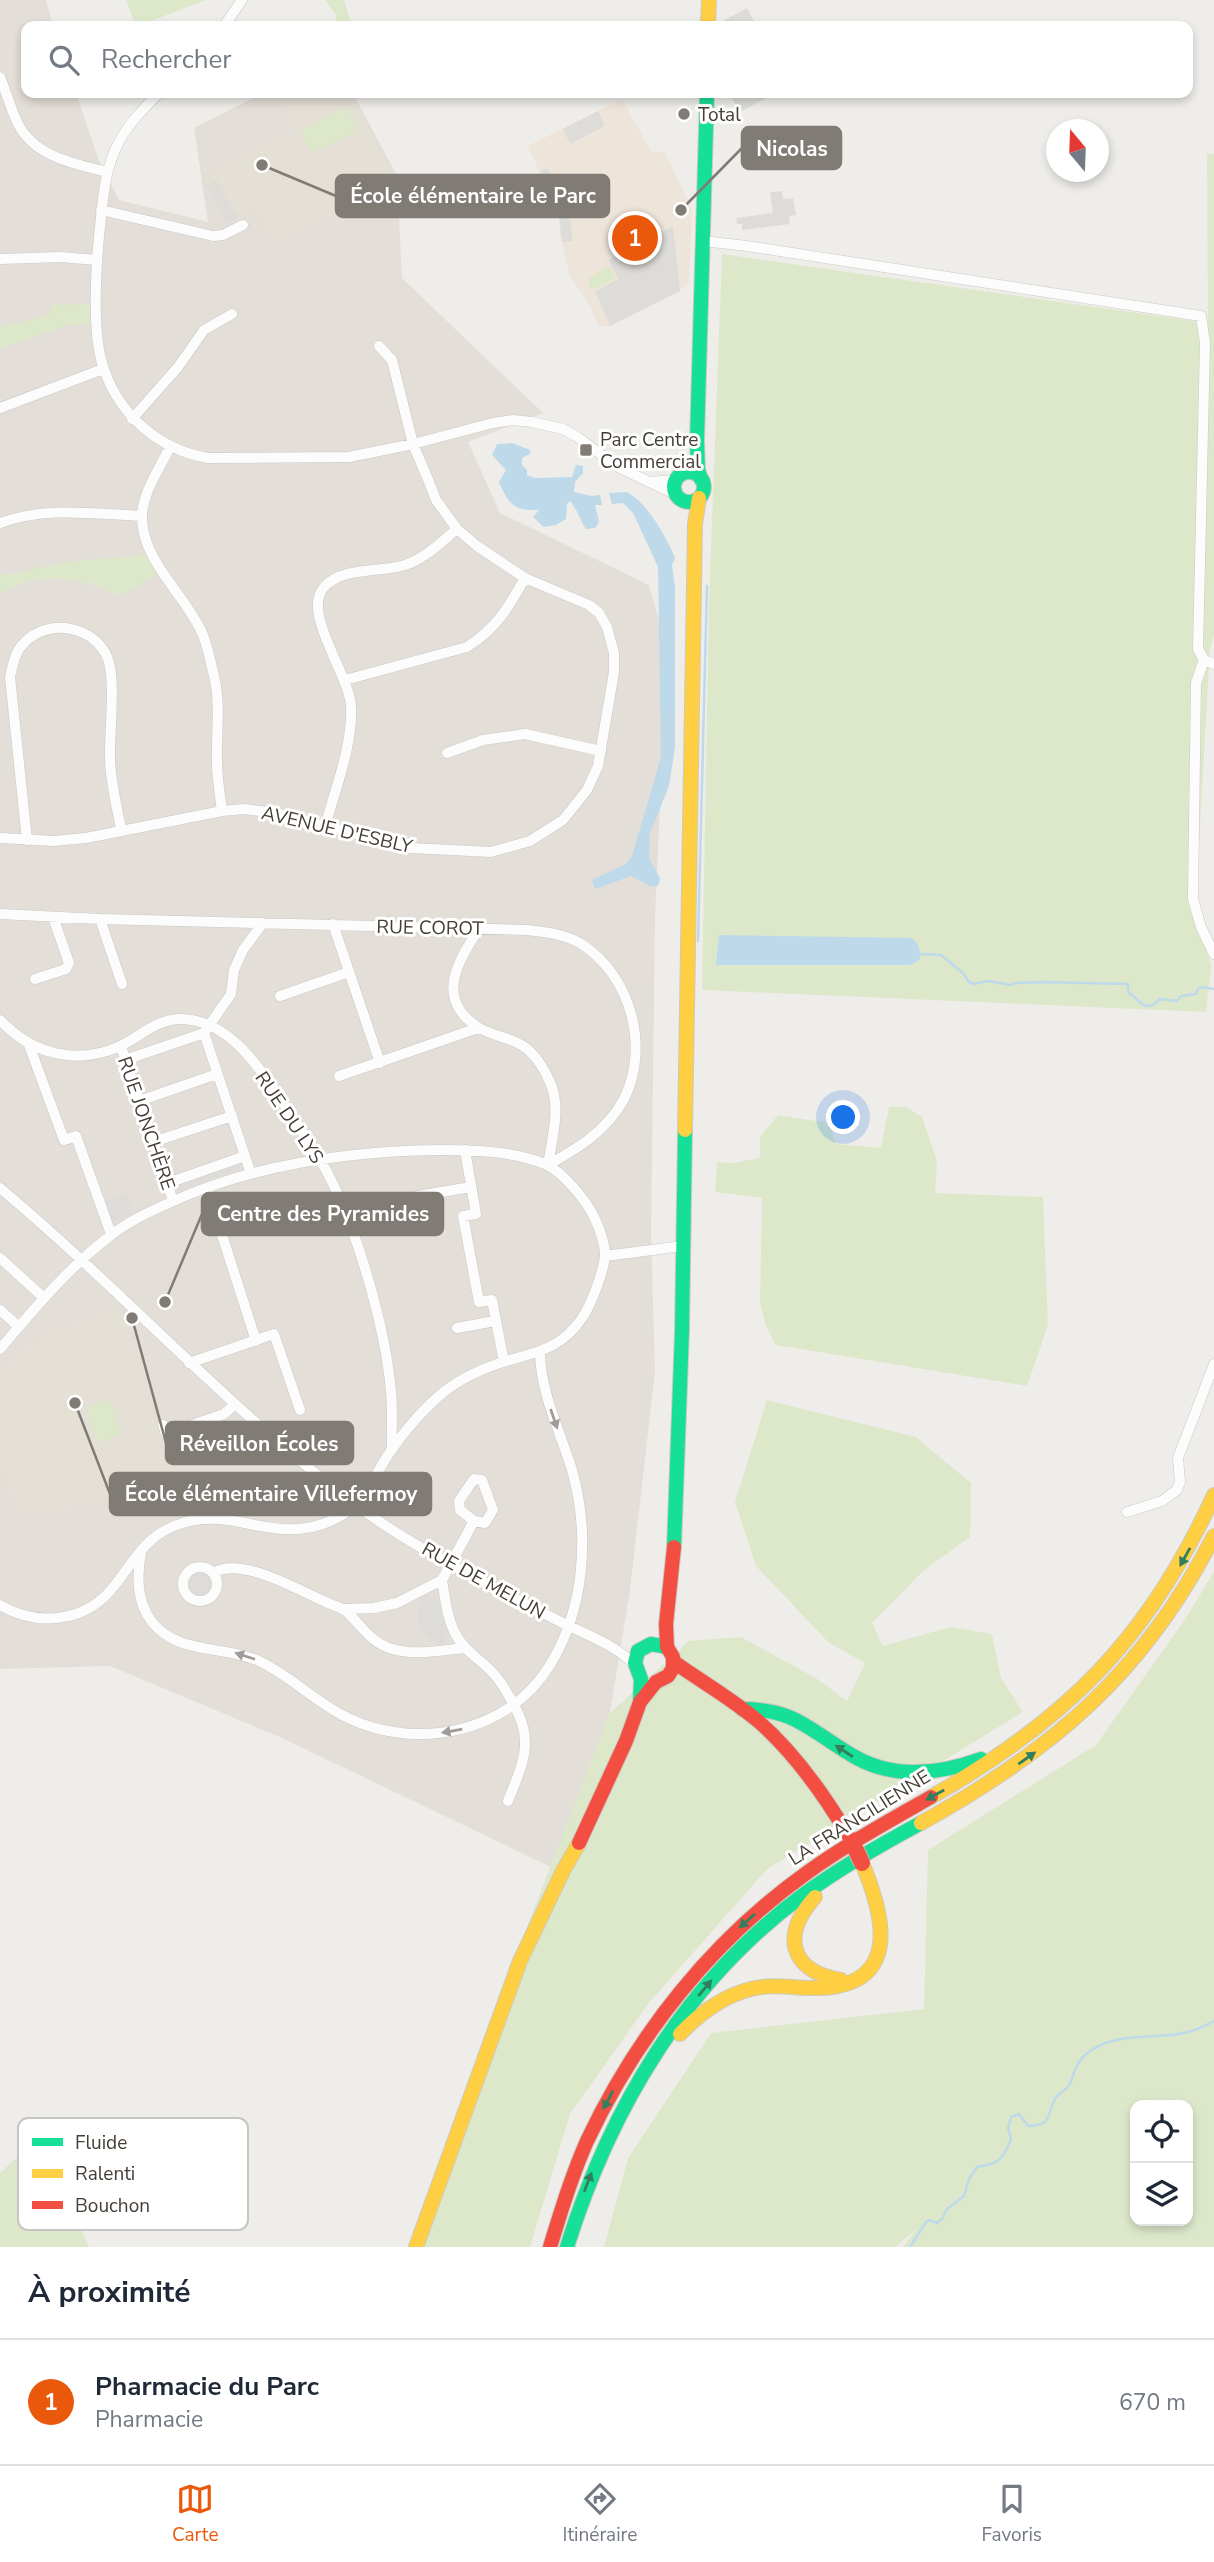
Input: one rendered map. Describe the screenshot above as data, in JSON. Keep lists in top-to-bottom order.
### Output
{
  "streets": {
    "main road": ["LA FRANCILIENNE"],
    "street": [
      "AVENUE D'ESBLY",
      "RUE COROT",
      "RUE DU LYS",
      "RUE JONCHÈRE",
      "RUE DE MELUN"
    ]
  },
  "crossings": [
    ["RUE DU LYS", "RUE JONCHÈRE"]
  ],
  "places": {
    "other": [
      "Total",
      "École élémentaire le Parc",
      "Nicolas",
      "Centre des Pyramides",
      "Réveillon Écoles",
      "École élémentaire Villefermoy"
    ],
    "transit": ["Parc Centre Commercial"]
  },
  "legend": ["Fluide", "Ralenti", "Bouchon"],
  "north": "top",
  "page": {
    "search": "Rechercher",
    "pins": "1",
    "heading": "À proximité",
    "list": [
      {
        "mark": "1",
        "name": "Pharmacie du Parc",
        "note": "Pharmacie",
        "value": "670 m"
      }
    ],
    "nav": ["Carte", "Itinéraire", "Favoris"]
  }
}
